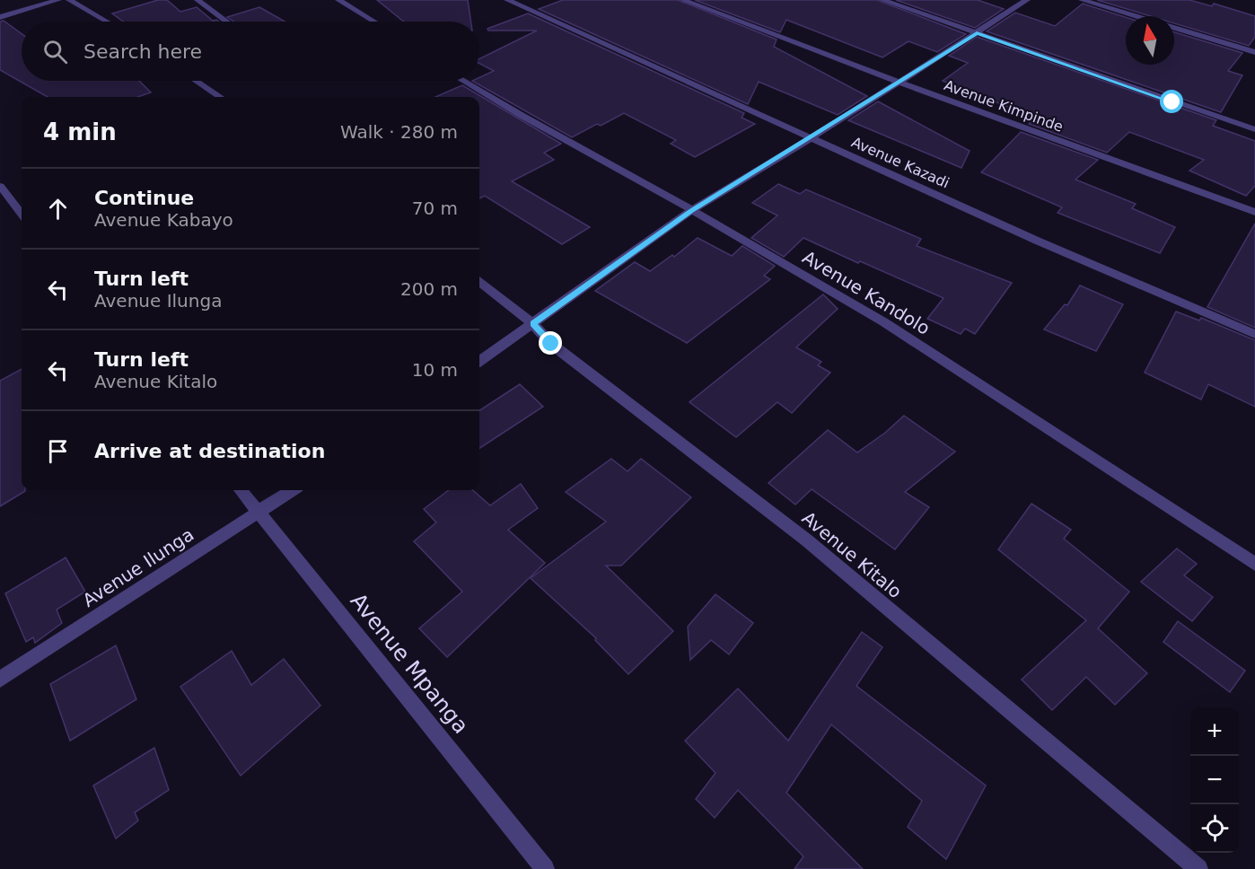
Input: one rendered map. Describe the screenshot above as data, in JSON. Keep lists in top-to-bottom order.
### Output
{
  "streets": {
    "street": [
      "Avenue Kimpinde",
      "Avenue Kazadi",
      "Avenue Kandolo",
      "Avenue Kitalo",
      "Avenue Ilunga",
      "Avenue Mpanga"
    ]
  },
  "crossings": [
    ["Avenue Ilunga", "Avenue Mpanga"]
  ],
  "north": "top",
  "page": {
    "search": "Search here",
    "heading": ["4 min", "Walk · 280 m"],
    "list": [
      ["Continue", "Avenue Kabayo", "70 m"],
      ["Turn left", "Avenue Ilunga", "200 m"],
      ["Turn left", "Avenue Kitalo", "10 m"],
      "Arrive at destination"
    ],
    "map_buttons": ["+", "−"]
  }
}
